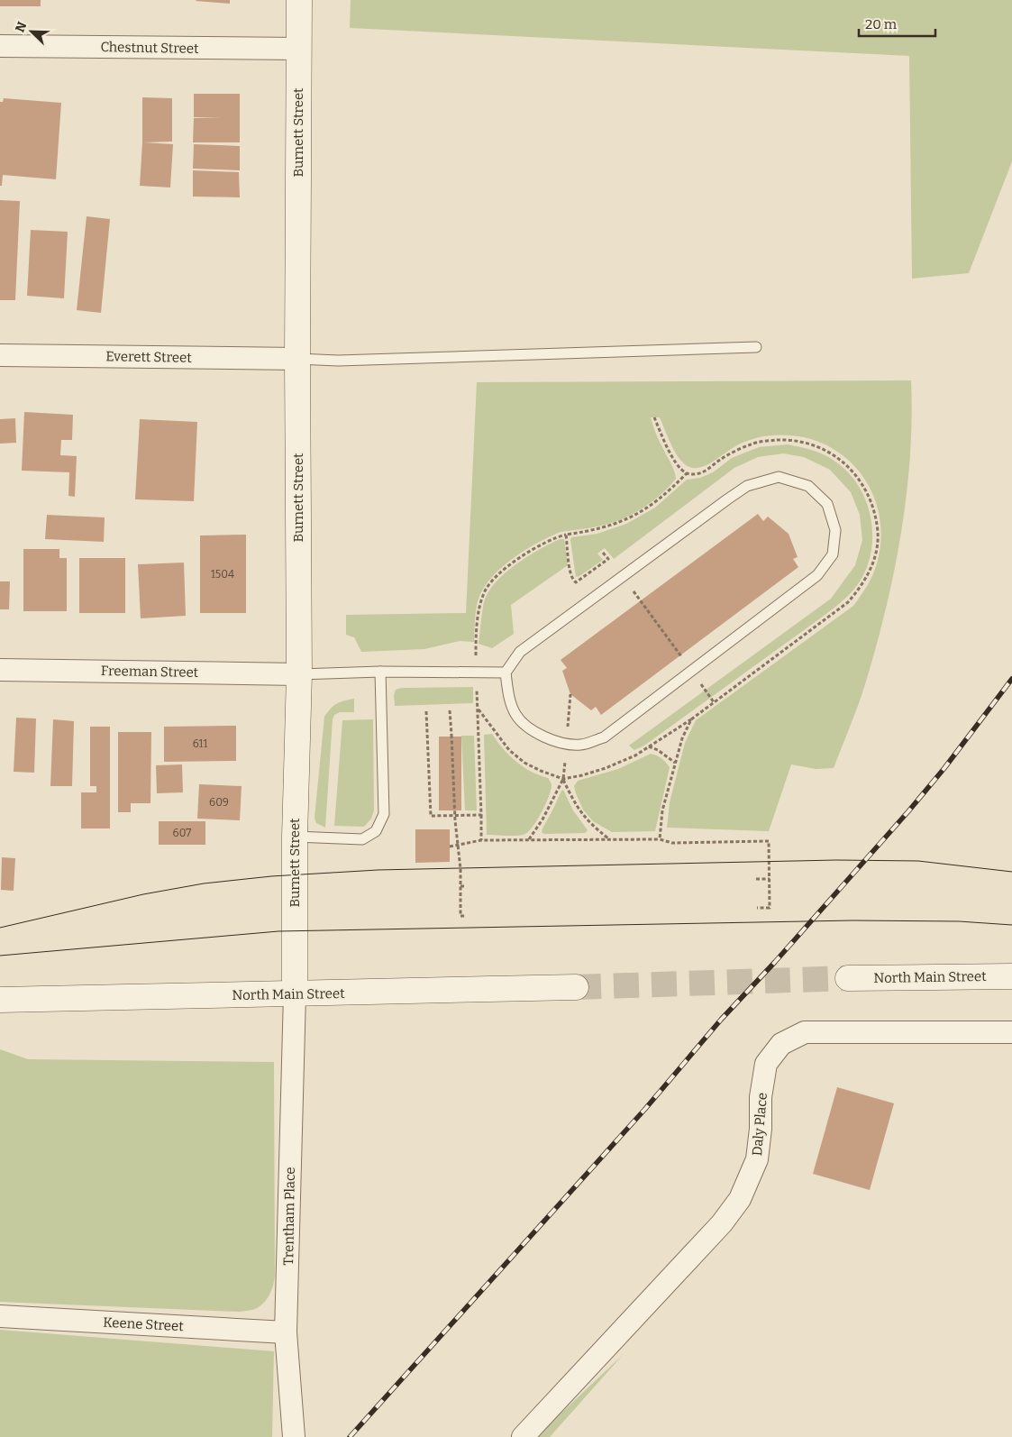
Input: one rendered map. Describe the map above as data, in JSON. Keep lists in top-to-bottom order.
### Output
{
  "streets": {
    "street": [
      "Chestnut Street",
      "Burnett Street",
      "Everett Street",
      "Freeman Street",
      "North Main Street",
      "Daly Place",
      "Trentham Place",
      "Keene Street"
    ]
  },
  "crossings": [
    ["Chestnut Street", "Burnett Street"],
    ["Burnett Street", "Everett Street"],
    ["Burnett Street", "Freeman Street"],
    ["Burnett Street", "North Main Street"],
    ["Burnett Street", "Trentham Place"],
    ["North Main Street", "Trentham Place"],
    ["Trentham Place", "Keene Street"]
  ],
  "house_numbers": [
    "1504",
    "611",
    "609",
    "607"
  ],
  "scale_bar": "20 m",
  "north": "top left"
}
